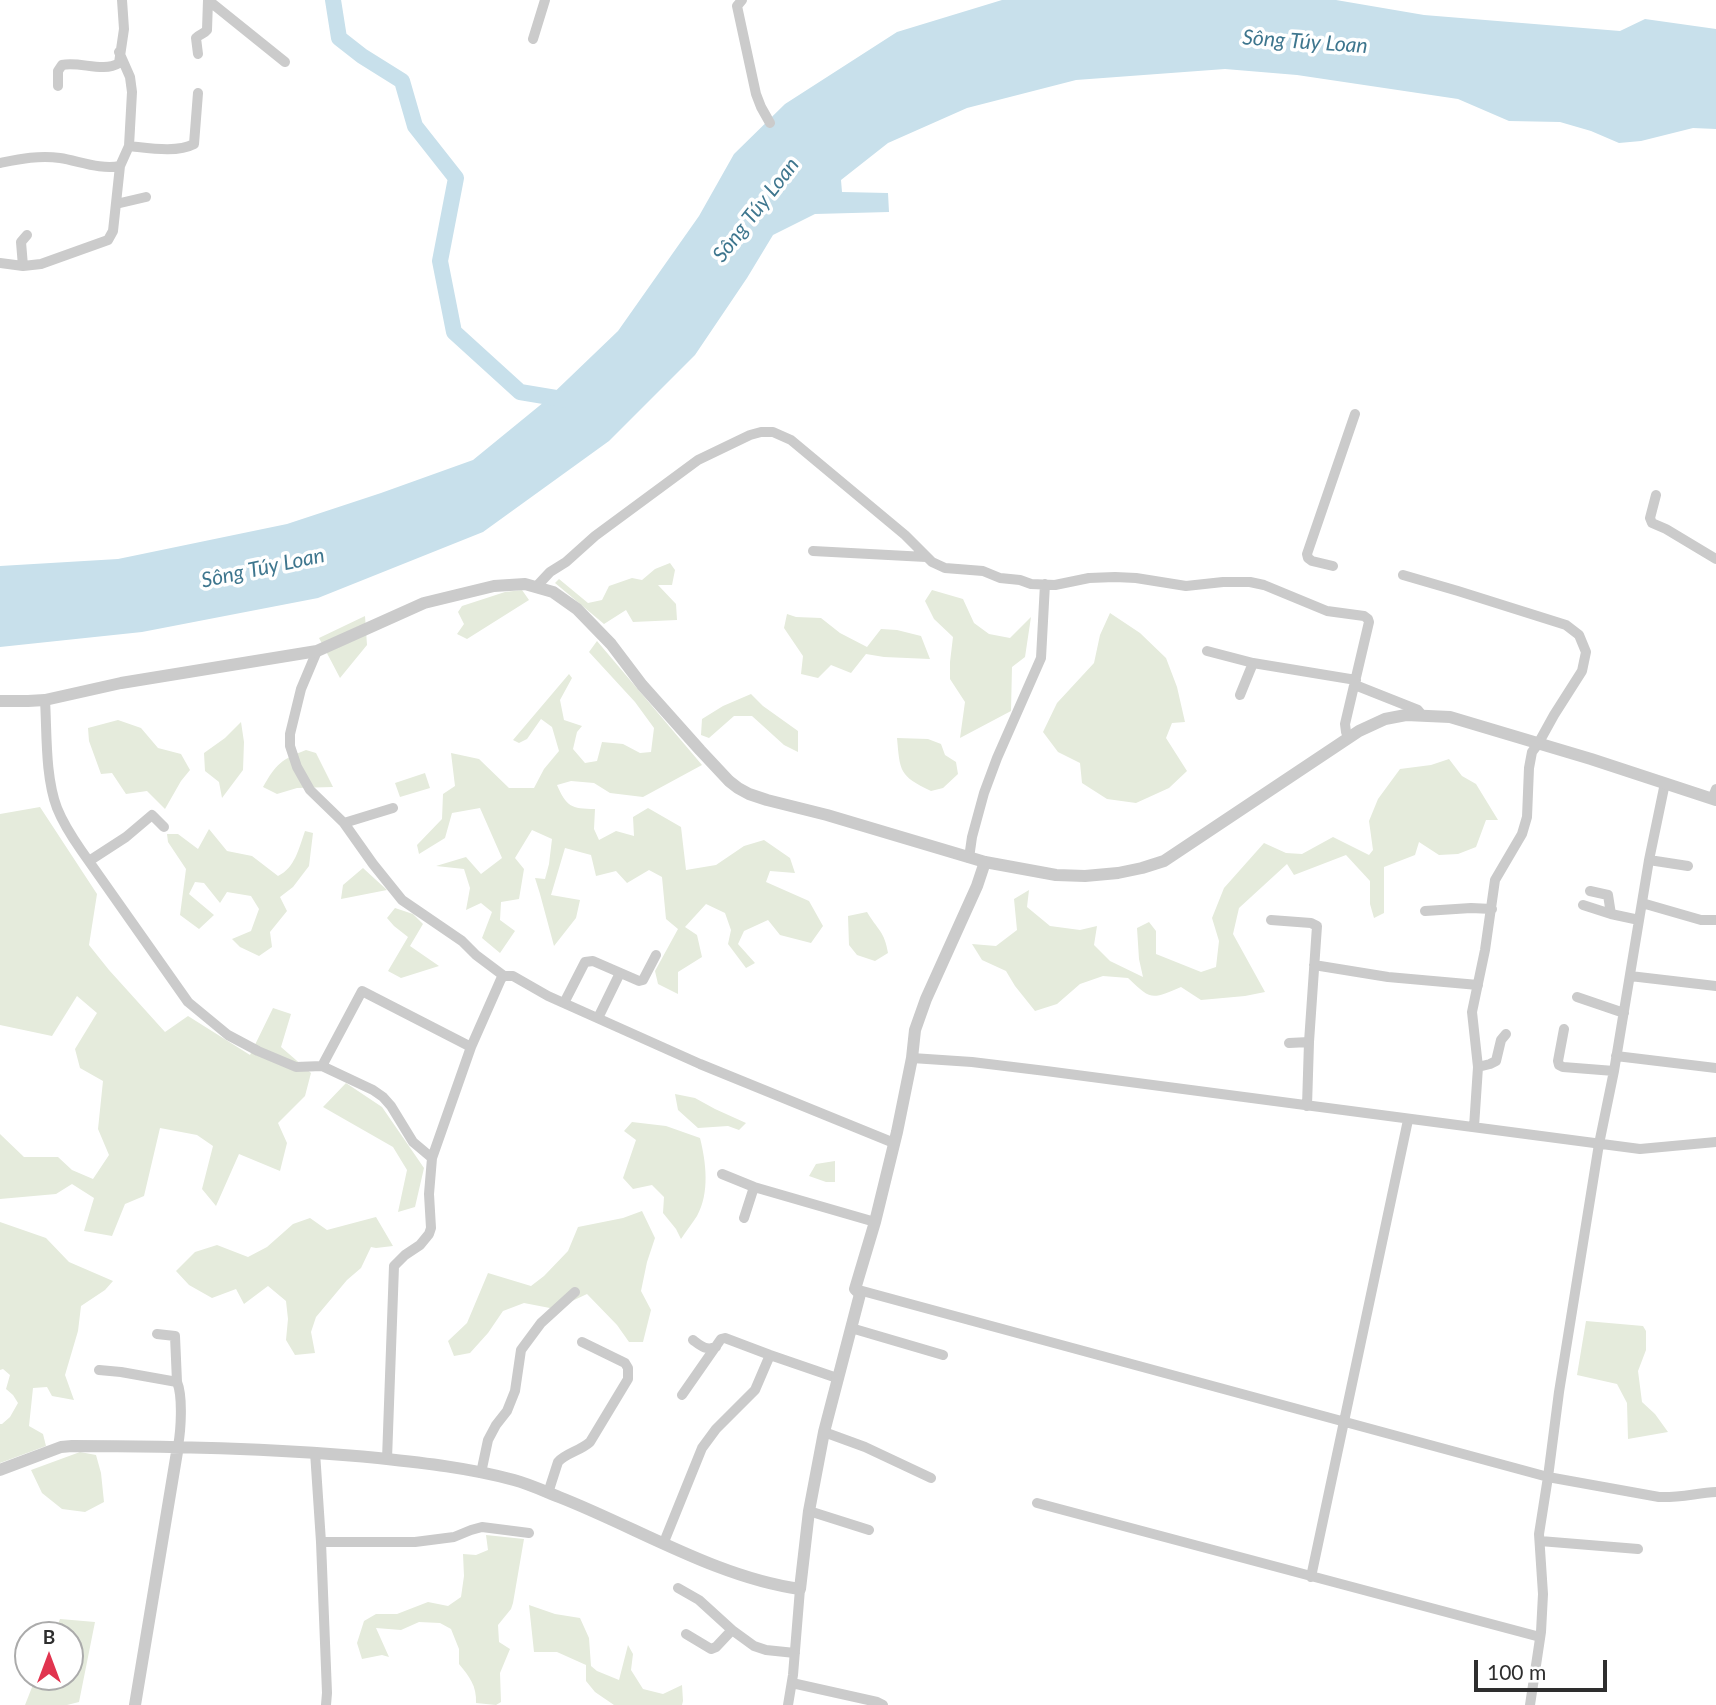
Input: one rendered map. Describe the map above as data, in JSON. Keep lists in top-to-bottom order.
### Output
{
  "water": ["Sông Túy Loan"],
  "scale_bar": "100 m",
  "north": "top"
}
